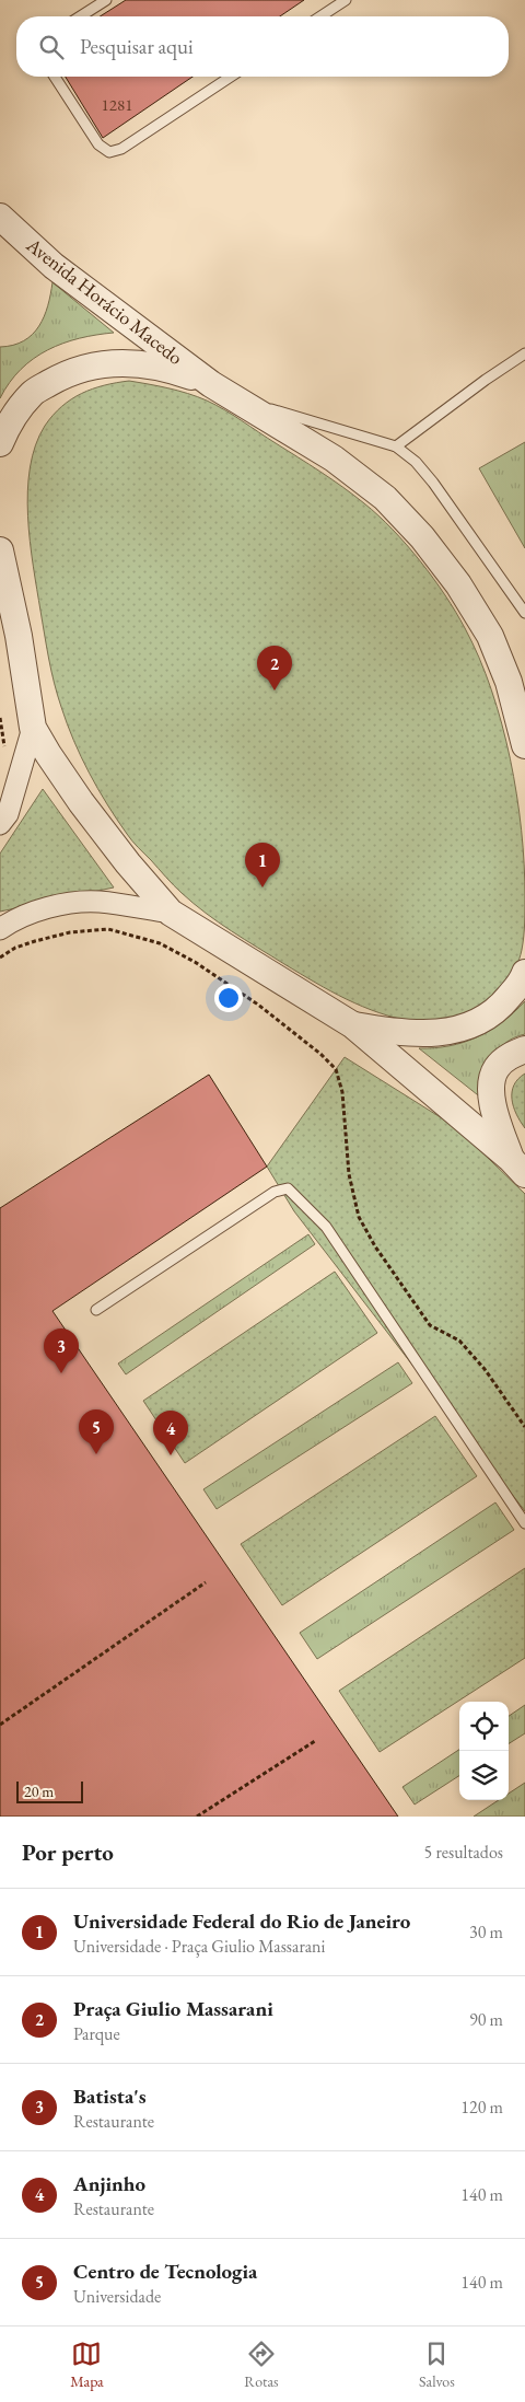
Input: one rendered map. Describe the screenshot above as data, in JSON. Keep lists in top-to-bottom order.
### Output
{
  "streets": {
    "street": ["Avenida Horácio Macedo"]
  },
  "house_numbers": ["1281"],
  "scale_bar": "20 m",
  "page": {
    "search": "Pesquisar aqui",
    "pins": [
      "2",
      "1",
      "3",
      "5",
      "4"
    ],
    "scale": "20 m",
    "heading": ["Por perto", "5 resultados"],
    "list": [
      {
        "mark": "1",
        "name": "Universidade Federal do Rio de Janeiro",
        "note": "Universidade · Praça Giulio Massarani",
        "value": "30 m"
      },
      {
        "mark": "2",
        "name": "Praça Giulio Massarani",
        "note": "Parque",
        "value": "90 m"
      },
      {
        "mark": "3",
        "name": "Batista's",
        "note": "Restaurante",
        "value": "120 m"
      },
      {
        "mark": "4",
        "name": "Anjinho",
        "note": "Restaurante",
        "value": "140 m"
      },
      {
        "mark": "5",
        "name": "Centro de Tecnologia",
        "note": "Universidade",
        "value": "140 m"
      }
    ],
    "nav": ["Mapa", "Rotas", "Salvos"]
  }
}
